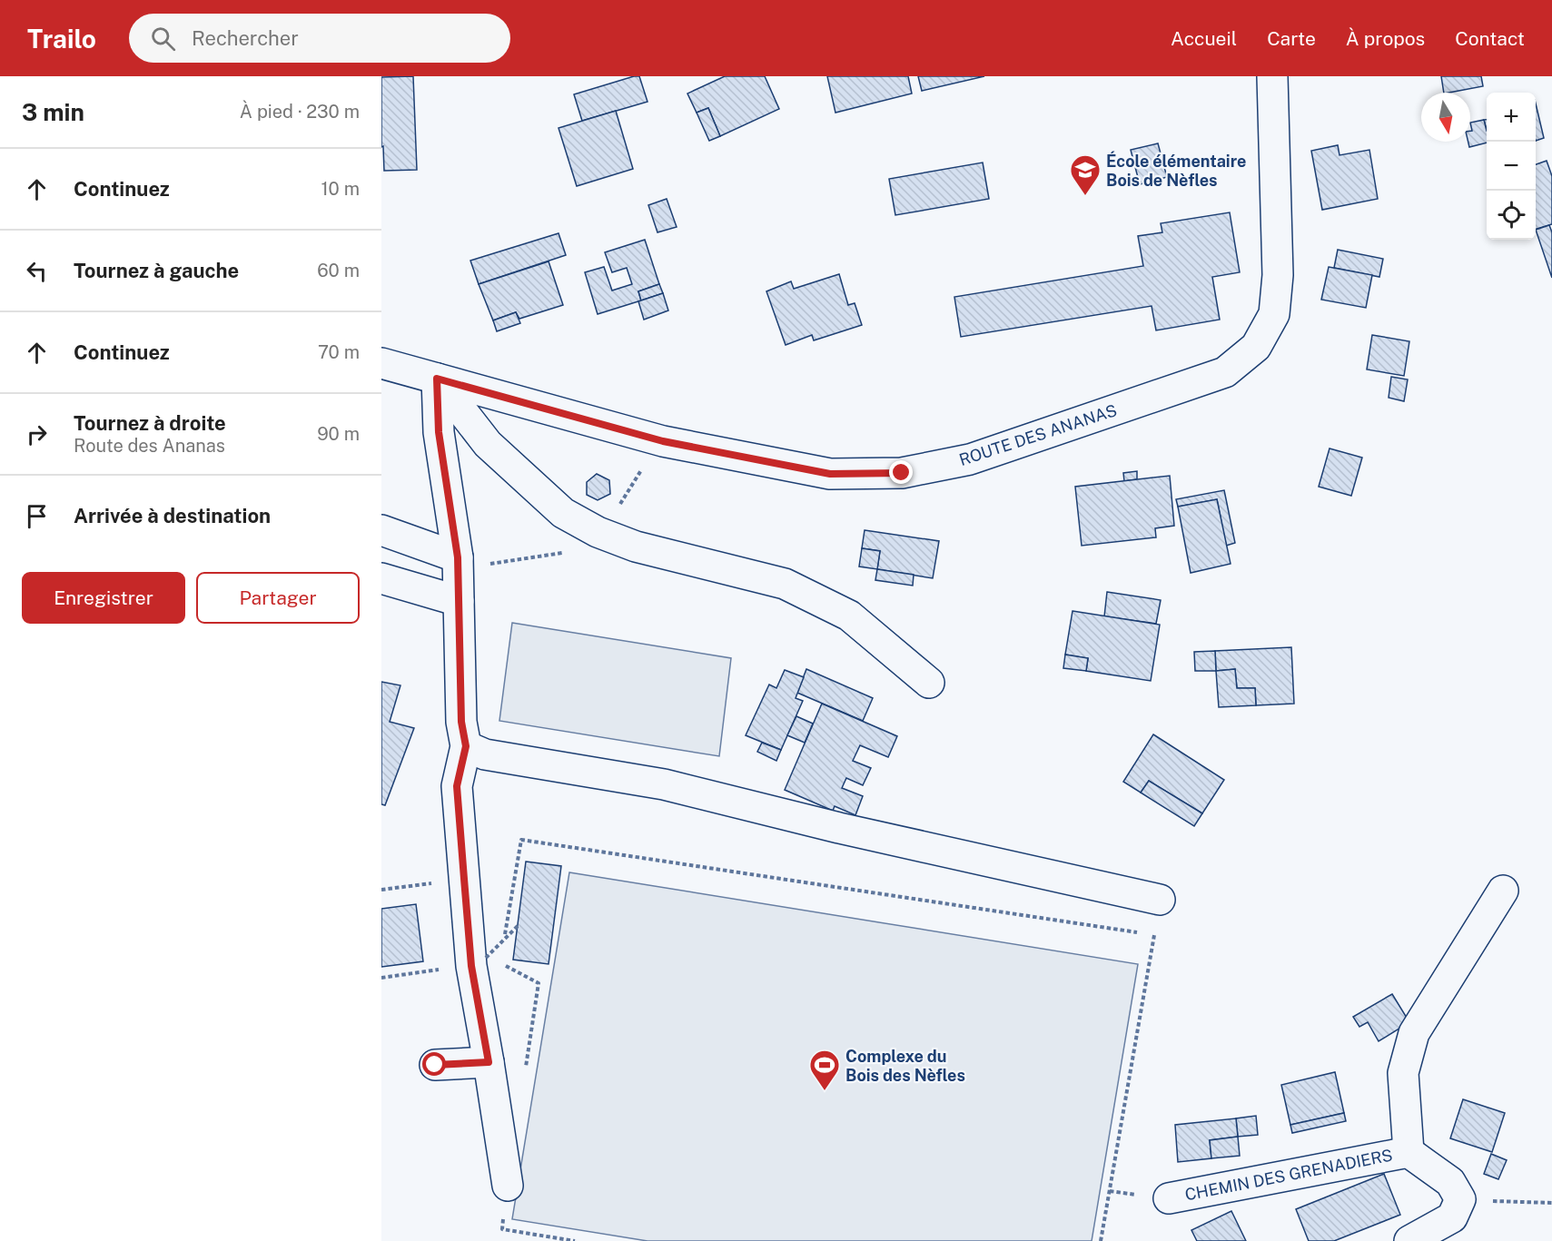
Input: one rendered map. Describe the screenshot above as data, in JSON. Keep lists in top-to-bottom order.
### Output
{
  "streets": {
    "street": ["ROUTE DES ANANAS", "CHEMIN DES GRENADIERS"]
  },
  "places": {
    "school or university": ["École élémentaire Bois de Nèfles"],
    "sports": ["Complexe du Bois des Nèfles"]
  },
  "north": "bottom",
  "page": {
    "header": "Trailo",
    "search": "Rechercher",
    "nav": [
      "Accueil",
      "Carte",
      "À propos",
      "Contact"
    ],
    "heading": ["3 min", "À pied · 230 m"],
    "map_buttons": ["+", "−"],
    "list": [
      ["Continuez", "10 m"],
      ["Tournez à gauche", "60 m"],
      ["Continuez", "70 m"],
      ["Tournez à droite", "Route des Ananas", "90 m"],
      "Arrivée à destination"
    ],
    "buttons": ["Enregistrer", "Partager"]
  }
}
